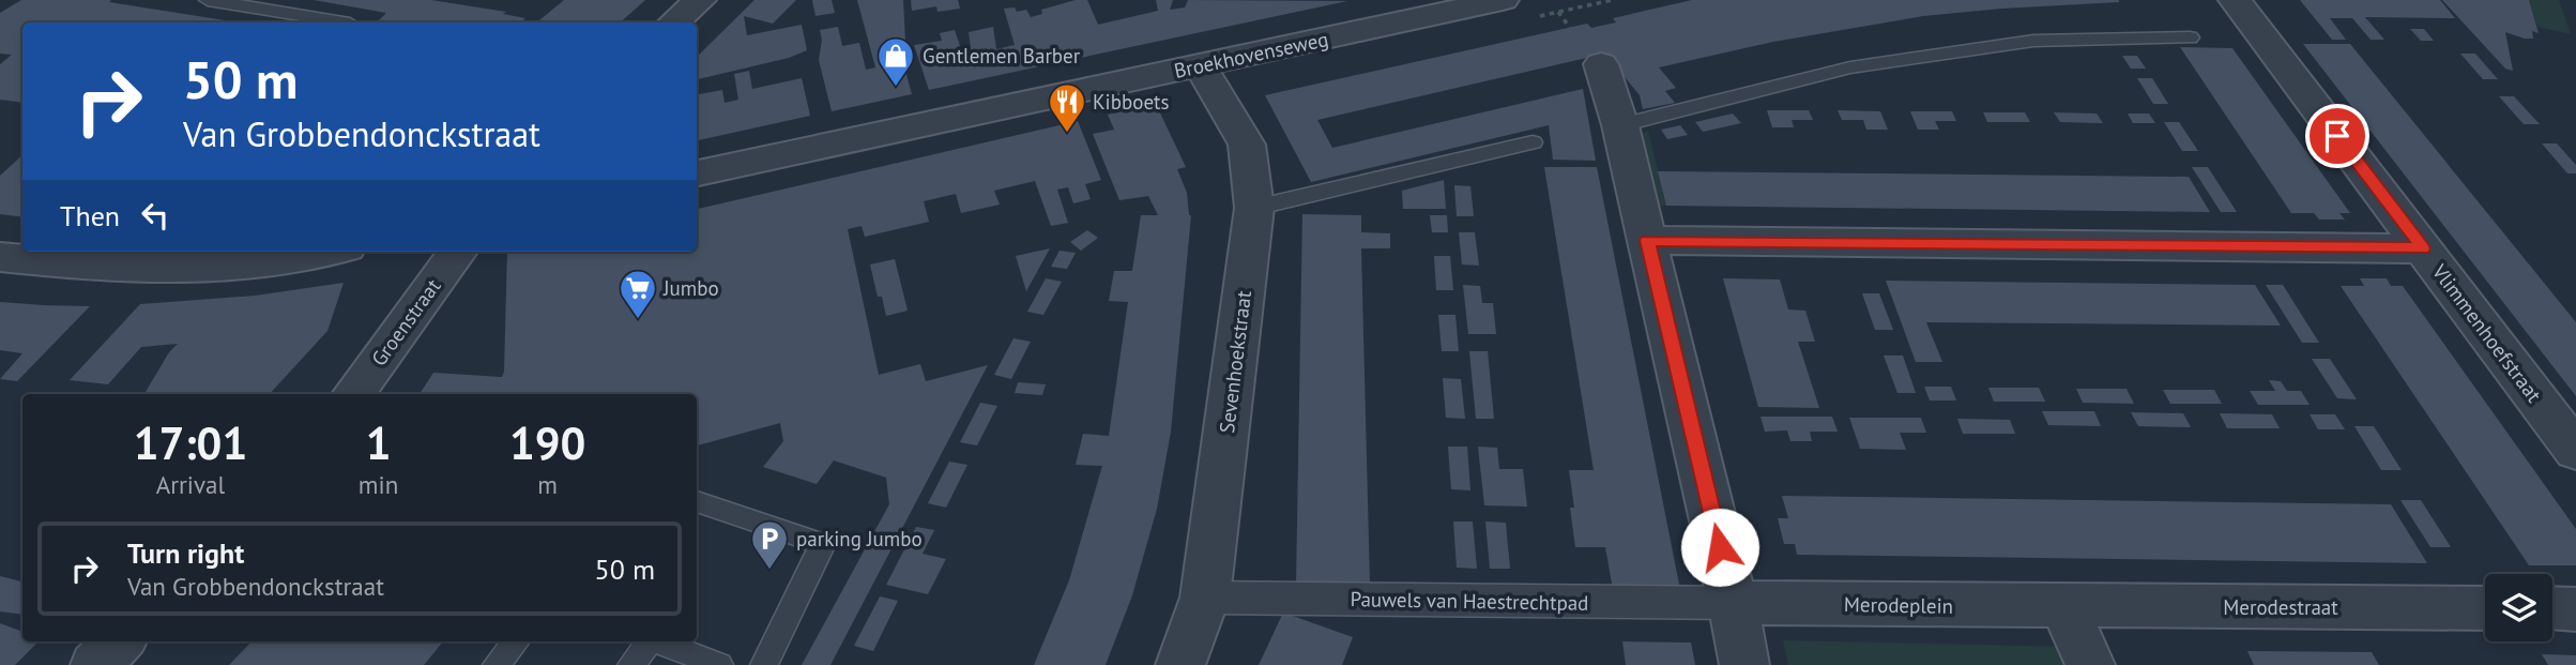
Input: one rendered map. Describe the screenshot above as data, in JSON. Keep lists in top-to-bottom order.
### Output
{
  "streets": {
    "street": [
      "Broekhovenseweg",
      "Groenstraat",
      "Vlimmenhoefstraat",
      "Sevenhoekstraat",
      "Pauwels van Haestrechtpad",
      "Merodeplein",
      "Merodestraat"
    ]
  },
  "crossings": [
    ["Broekhovenseweg", "Sevenhoekstraat"],
    ["Sevenhoekstraat", "Pauwels van Haestrechtpad"],
    ["Pauwels van Haestrechtpad", "Merodeplein"],
    ["Merodeplein", "Merodestraat"]
  ],
  "places": {
    "shop": ["Gentlemen Barber"],
    "restaurant": ["Kibboets"],
    "supermarket": ["Jumbo"],
    "parking": ["parking Jumbo"]
  },
  "page": {
    "turn": ["50 m", "Van Grobbendonckstraat"],
    "then": "Then",
    "eta": [
      "17:01",
      "Arrival",
      "1",
      "min",
      "190",
      "m"
    ],
    "list": [
      {
        "name": "Turn right",
        "note": "Van Grobbendonckstraat",
        "value": "50 m"
      }
    ]
  }
}
